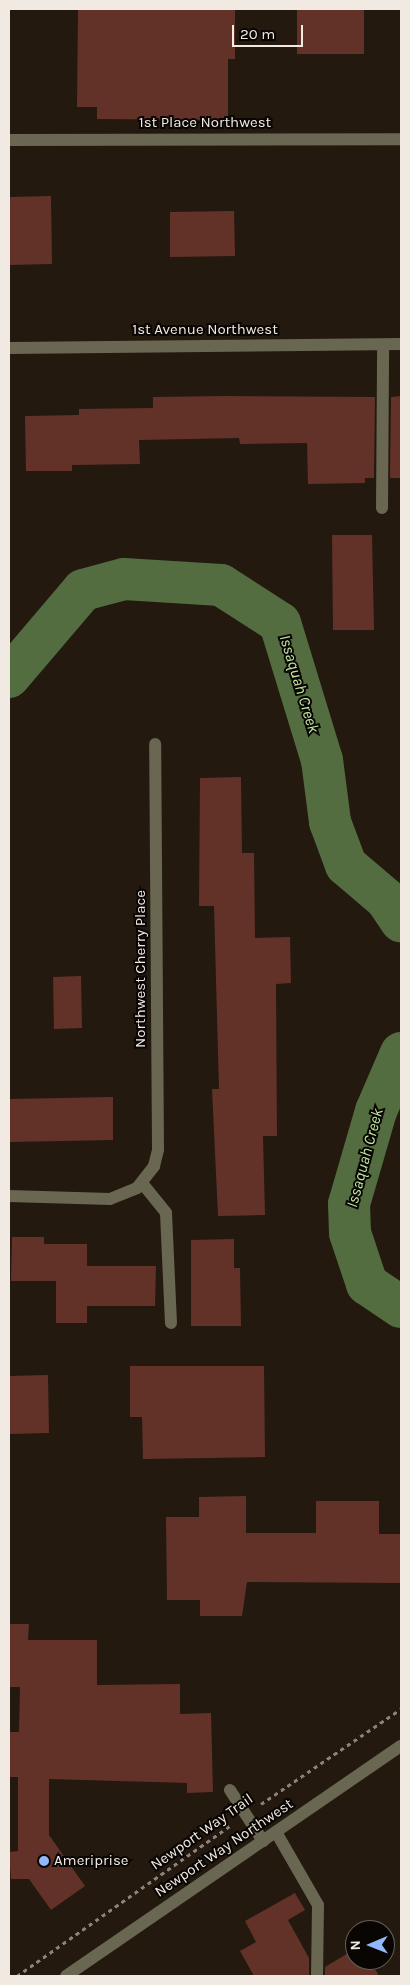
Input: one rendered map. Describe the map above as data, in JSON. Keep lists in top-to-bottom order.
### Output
{
  "streets": {
    "street": [
      "1st Place Northwest",
      "1st Avenue Northwest",
      "Northwest Cherry Place",
      "Newport Way Northwest"
    ],
    "path": ["Newport Way Trail"]
  },
  "water": ["Issaquah Creek"],
  "places": ["Ameriprise"],
  "scale_bar": "20 m",
  "north": "left"
}
